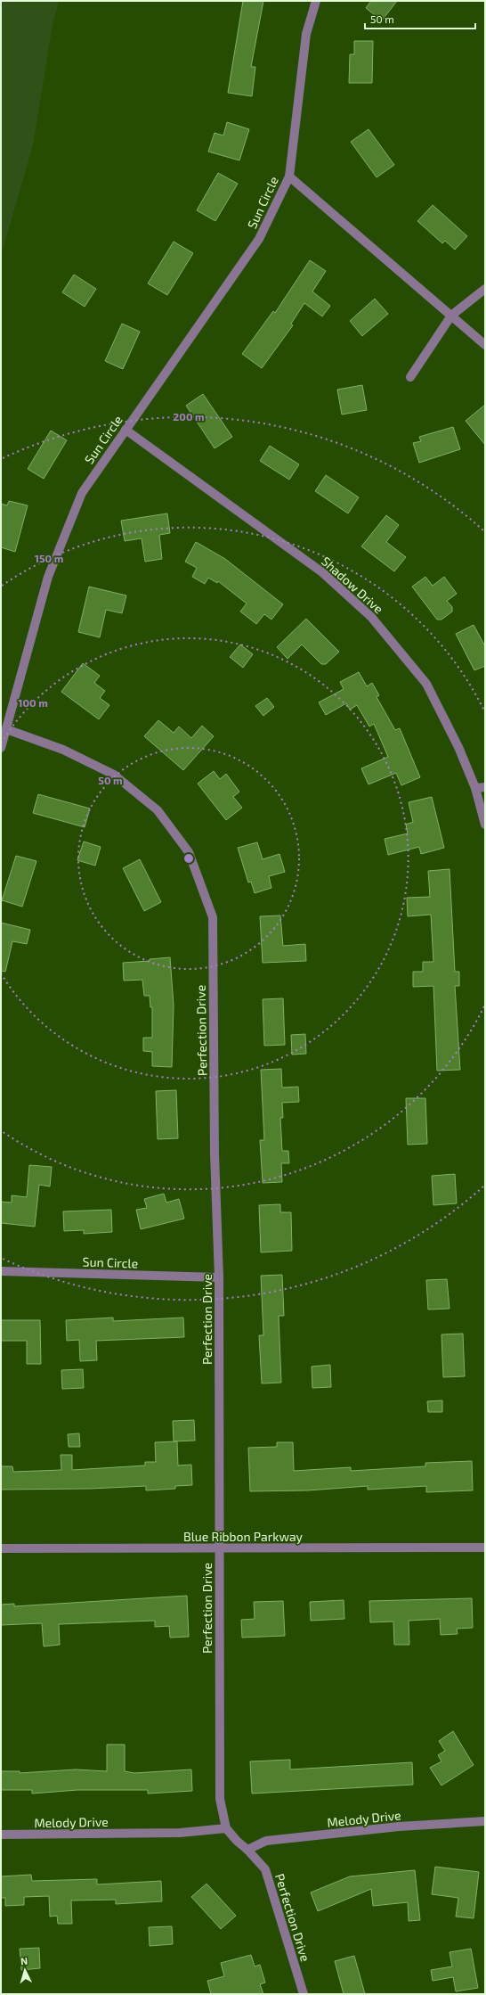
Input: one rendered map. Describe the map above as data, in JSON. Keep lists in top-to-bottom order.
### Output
{
  "streets": {
    "street": [
      "Sun Circle",
      "Shadow Drive",
      "Perfection Drive",
      "Blue Ribbon Parkway",
      "Melody Drive"
    ]
  },
  "crossings": [
    ["Sun Circle", "Shadow Drive"],
    ["Sun Circle", "Perfection Drive"],
    ["Perfection Drive", "Blue Ribbon Parkway"],
    ["Perfection Drive", "Melody Drive"]
  ],
  "scale_bar": "50 m",
  "north": "top",
  "rings": [
    "200 m",
    "150 m",
    "100 m",
    "50 m"
  ]
}
